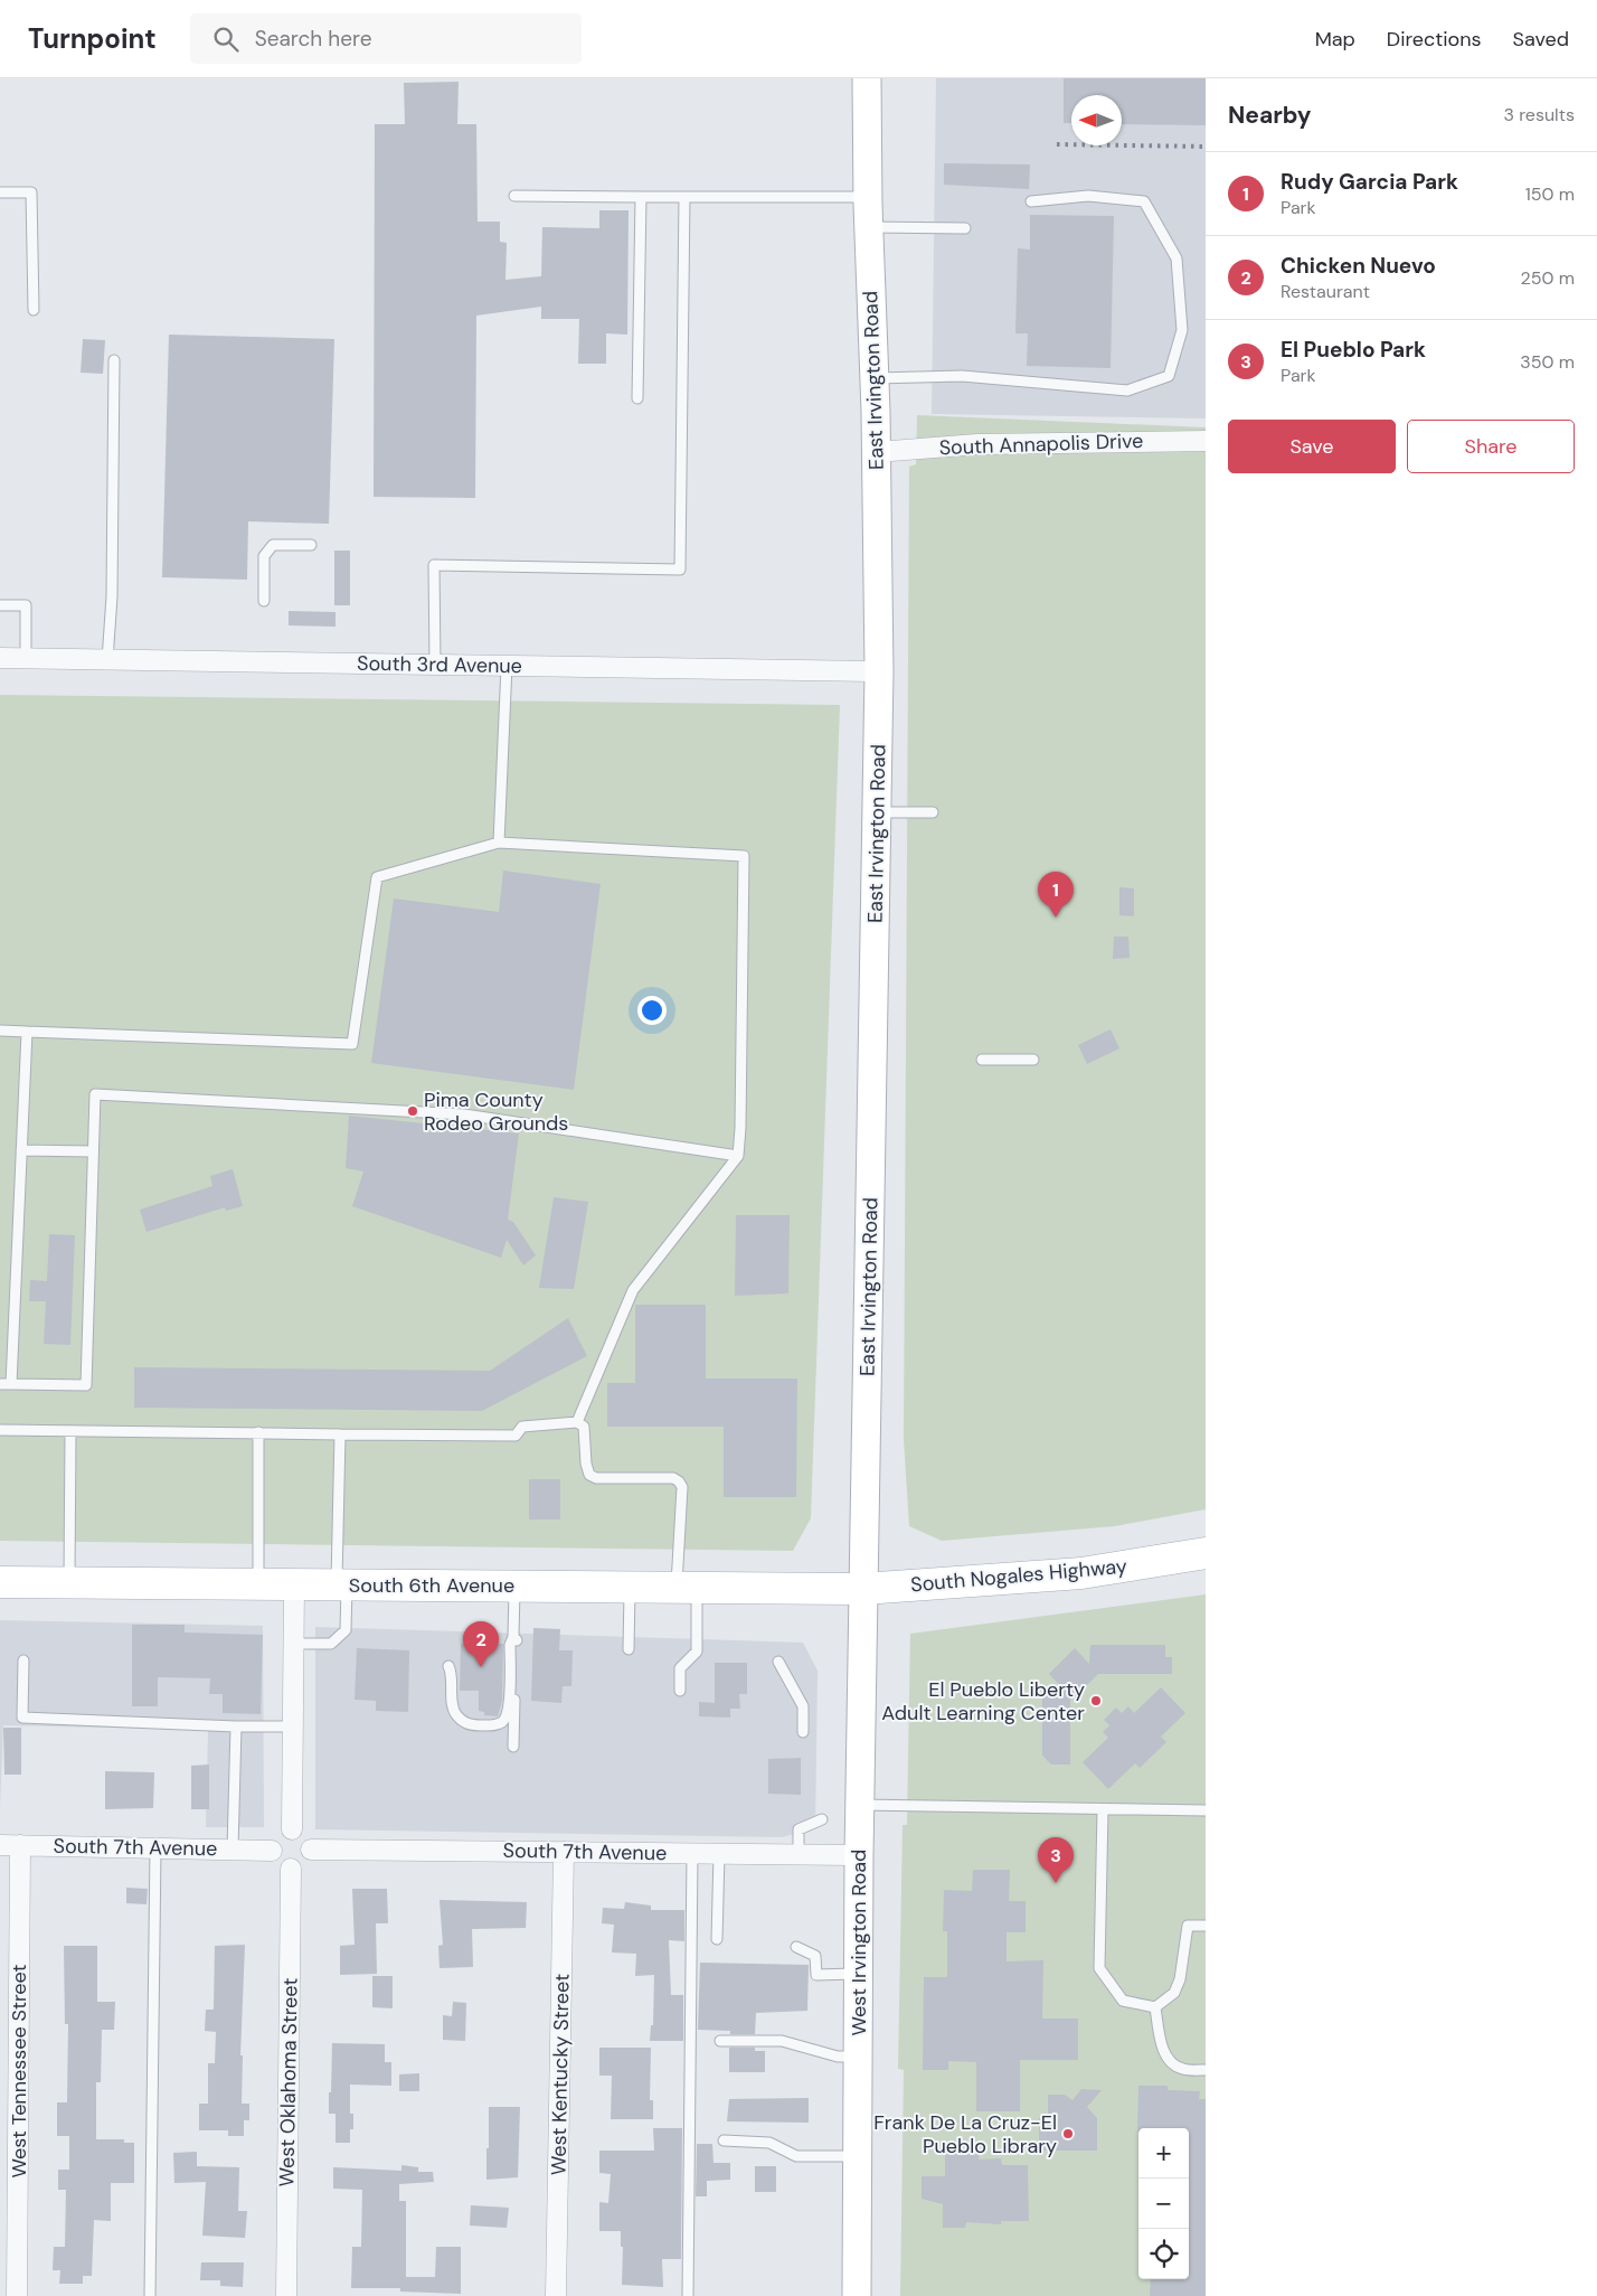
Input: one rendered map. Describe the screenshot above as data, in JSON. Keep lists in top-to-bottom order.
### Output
{
  "streets": {
    "main road": [
      "East Irvington Road",
      "South Nogales Highway",
      "South 6th Avenue",
      "West Irvington Road"
    ],
    "street": [
      "South Annapolis Drive",
      "South 3rd Avenue",
      "South 7th Avenue",
      "West Tennessee Street",
      "West Kentucky Street",
      "West Oklahoma Street"
    ]
  },
  "crossings": [
    ["East Irvington Road", "South Annapolis Drive"],
    ["East Irvington Road", "South 3rd Avenue"],
    ["East Irvington Road", "South Nogales Highway"],
    ["East Irvington Road", "South 6th Avenue"],
    ["East Irvington Road", "West Irvington Road"],
    ["South Nogales Highway", "South 6th Avenue"],
    ["South Nogales Highway", "West Irvington Road"],
    ["South 6th Avenue", "West Irvington Road"],
    ["South 7th Avenue", "West Irvington Road"],
    ["South 7th Avenue", "West Tennessee Street"],
    ["South 7th Avenue", "West Kentucky Street"],
    ["South 7th Avenue", "West Oklahoma Street"]
  ],
  "places": ["Pima County Rodeo Grounds", "El Pueblo Liberty Adult Learning Center", "Frank De La Cruz-El Pueblo Library"],
  "north": "left",
  "page": {
    "header": "Turnpoint",
    "search": "Search here",
    "nav": ["Map", "Directions", "Saved"],
    "heading": ["Nearby", "3 results"],
    "list": [
      {
        "mark": "1",
        "name": "Rudy Garcia Park",
        "note": "Park",
        "value": "150 m"
      },
      {
        "mark": "2",
        "name": "Chicken Nuevo",
        "note": "Restaurant",
        "value": "250 m"
      },
      {
        "mark": "3",
        "name": "El Pueblo Park",
        "note": "Park",
        "value": "350 m"
      }
    ],
    "buttons": ["Save", "Share"],
    "pins": ["1", "2", "3"],
    "map_buttons": ["+", "−"]
  }
}
